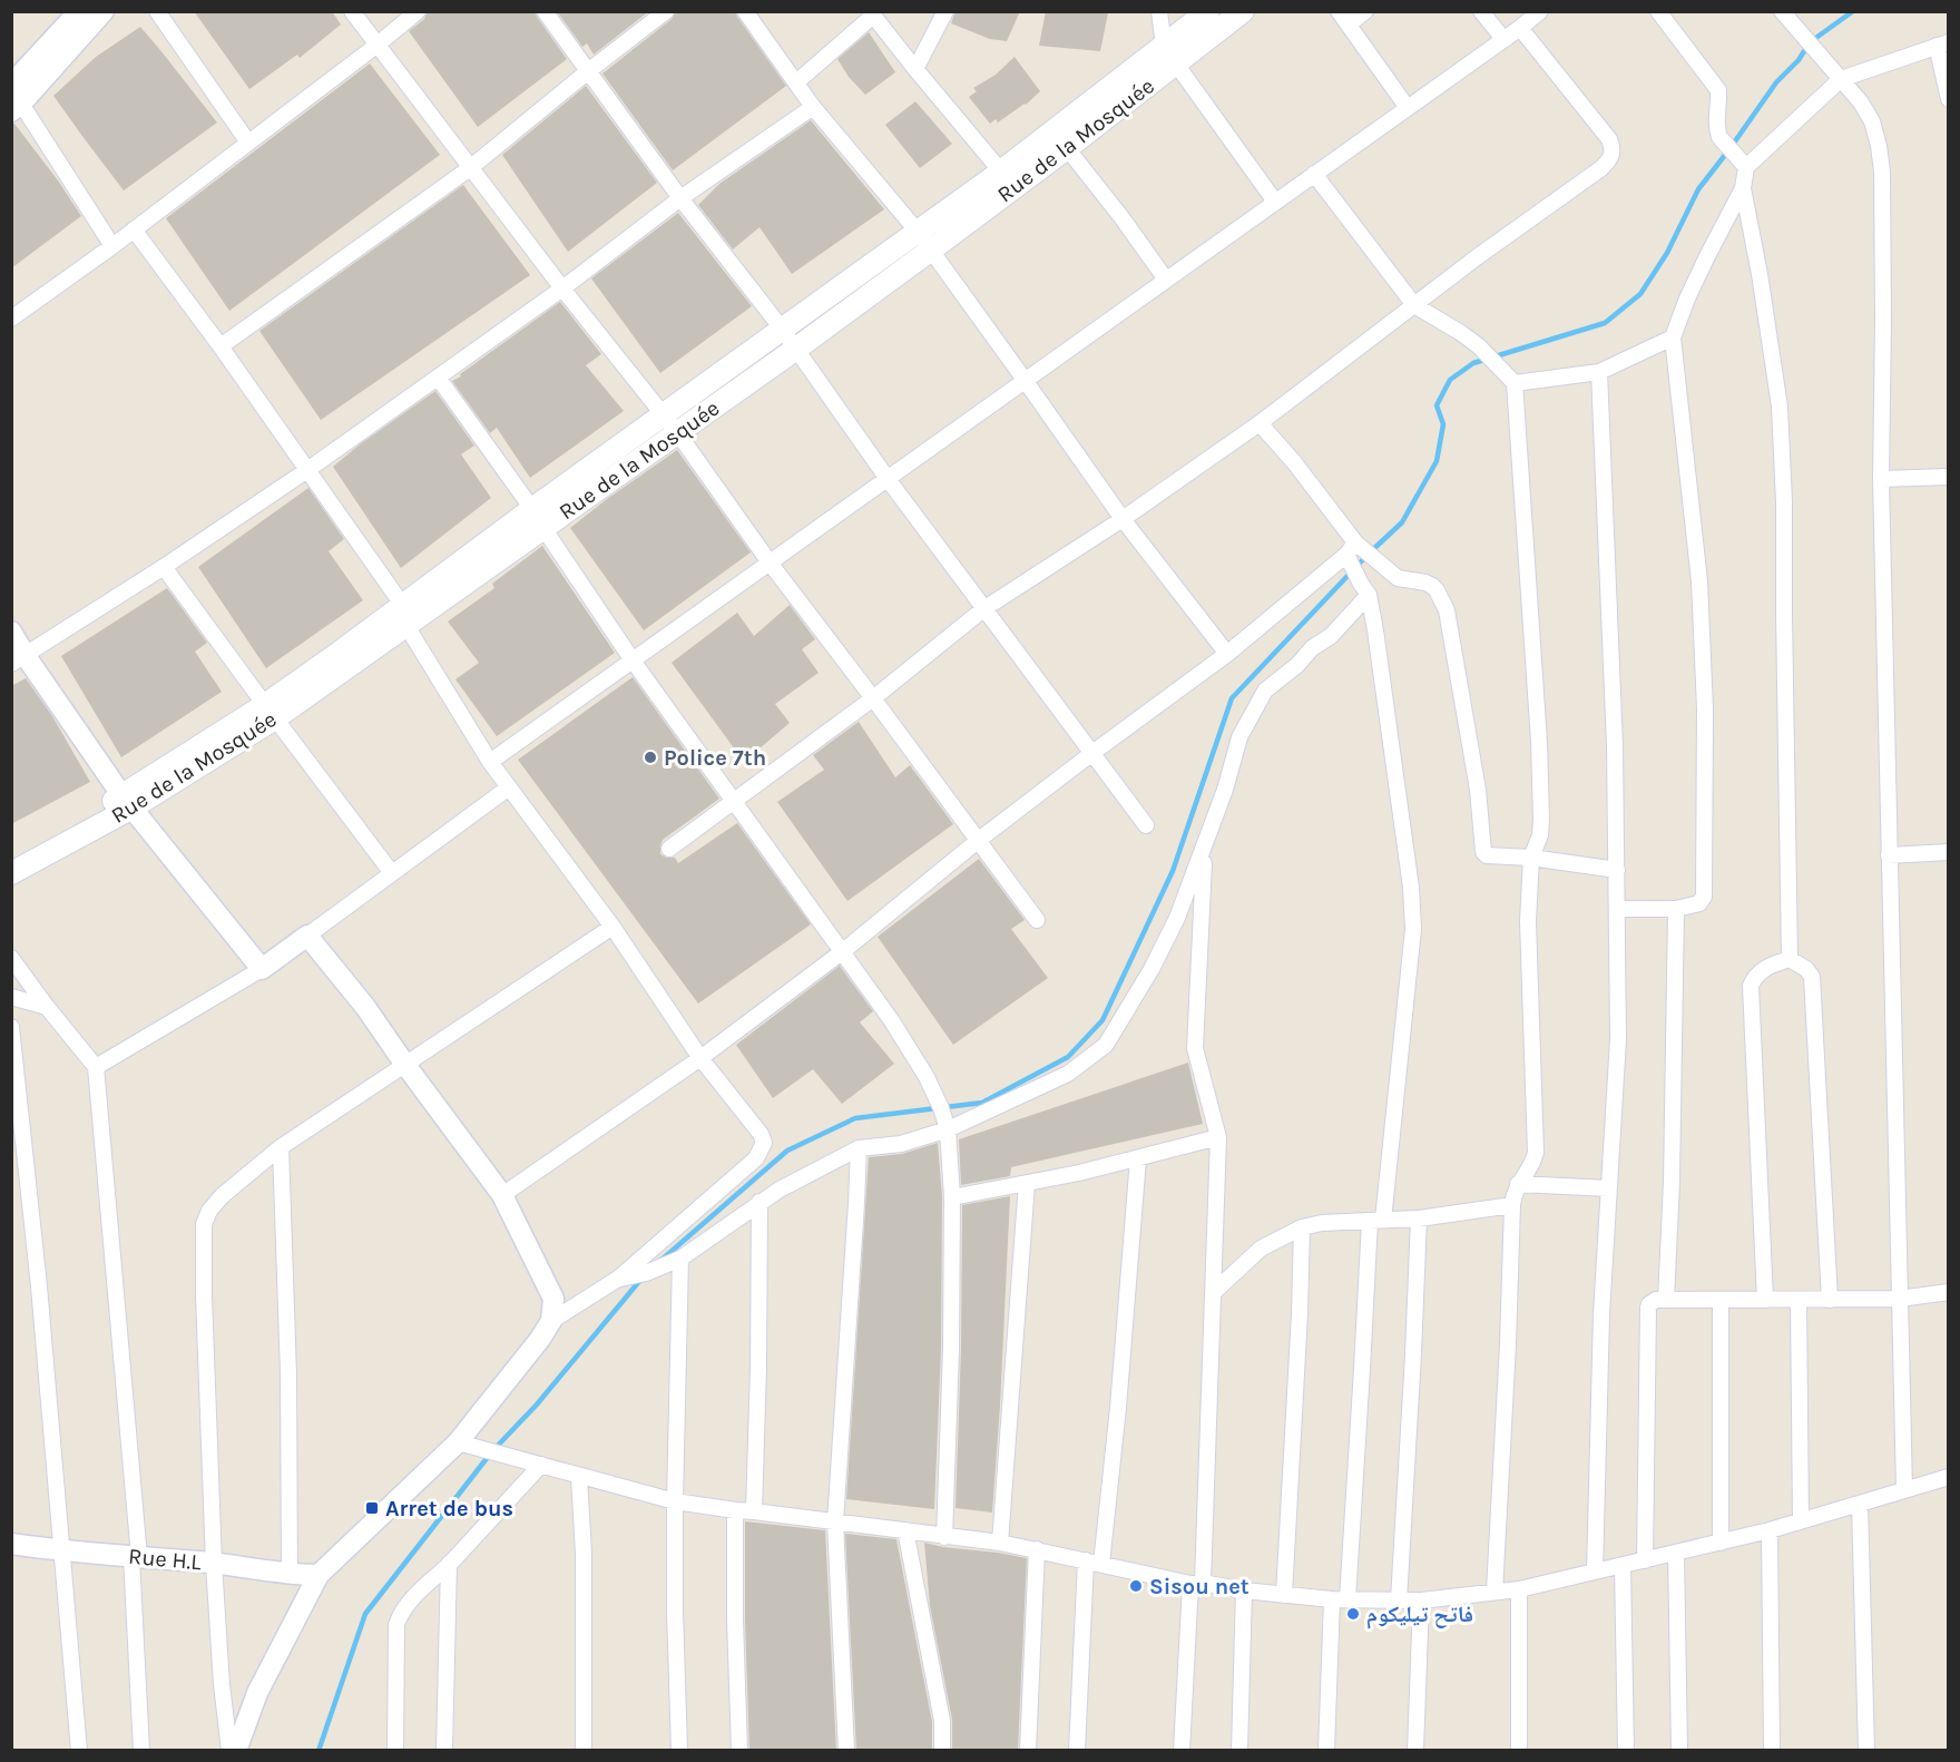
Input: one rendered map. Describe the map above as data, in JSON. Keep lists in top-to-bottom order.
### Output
{
  "streets": {
    "main road": ["Rue de la Mosquée"],
    "street": ["Rue H.L"]
  },
  "places": {
    "other": ["Police 7th", "Sisou net", "فاتح تيليكوم"],
    "transit": ["Arret de bus"]
  }
}
